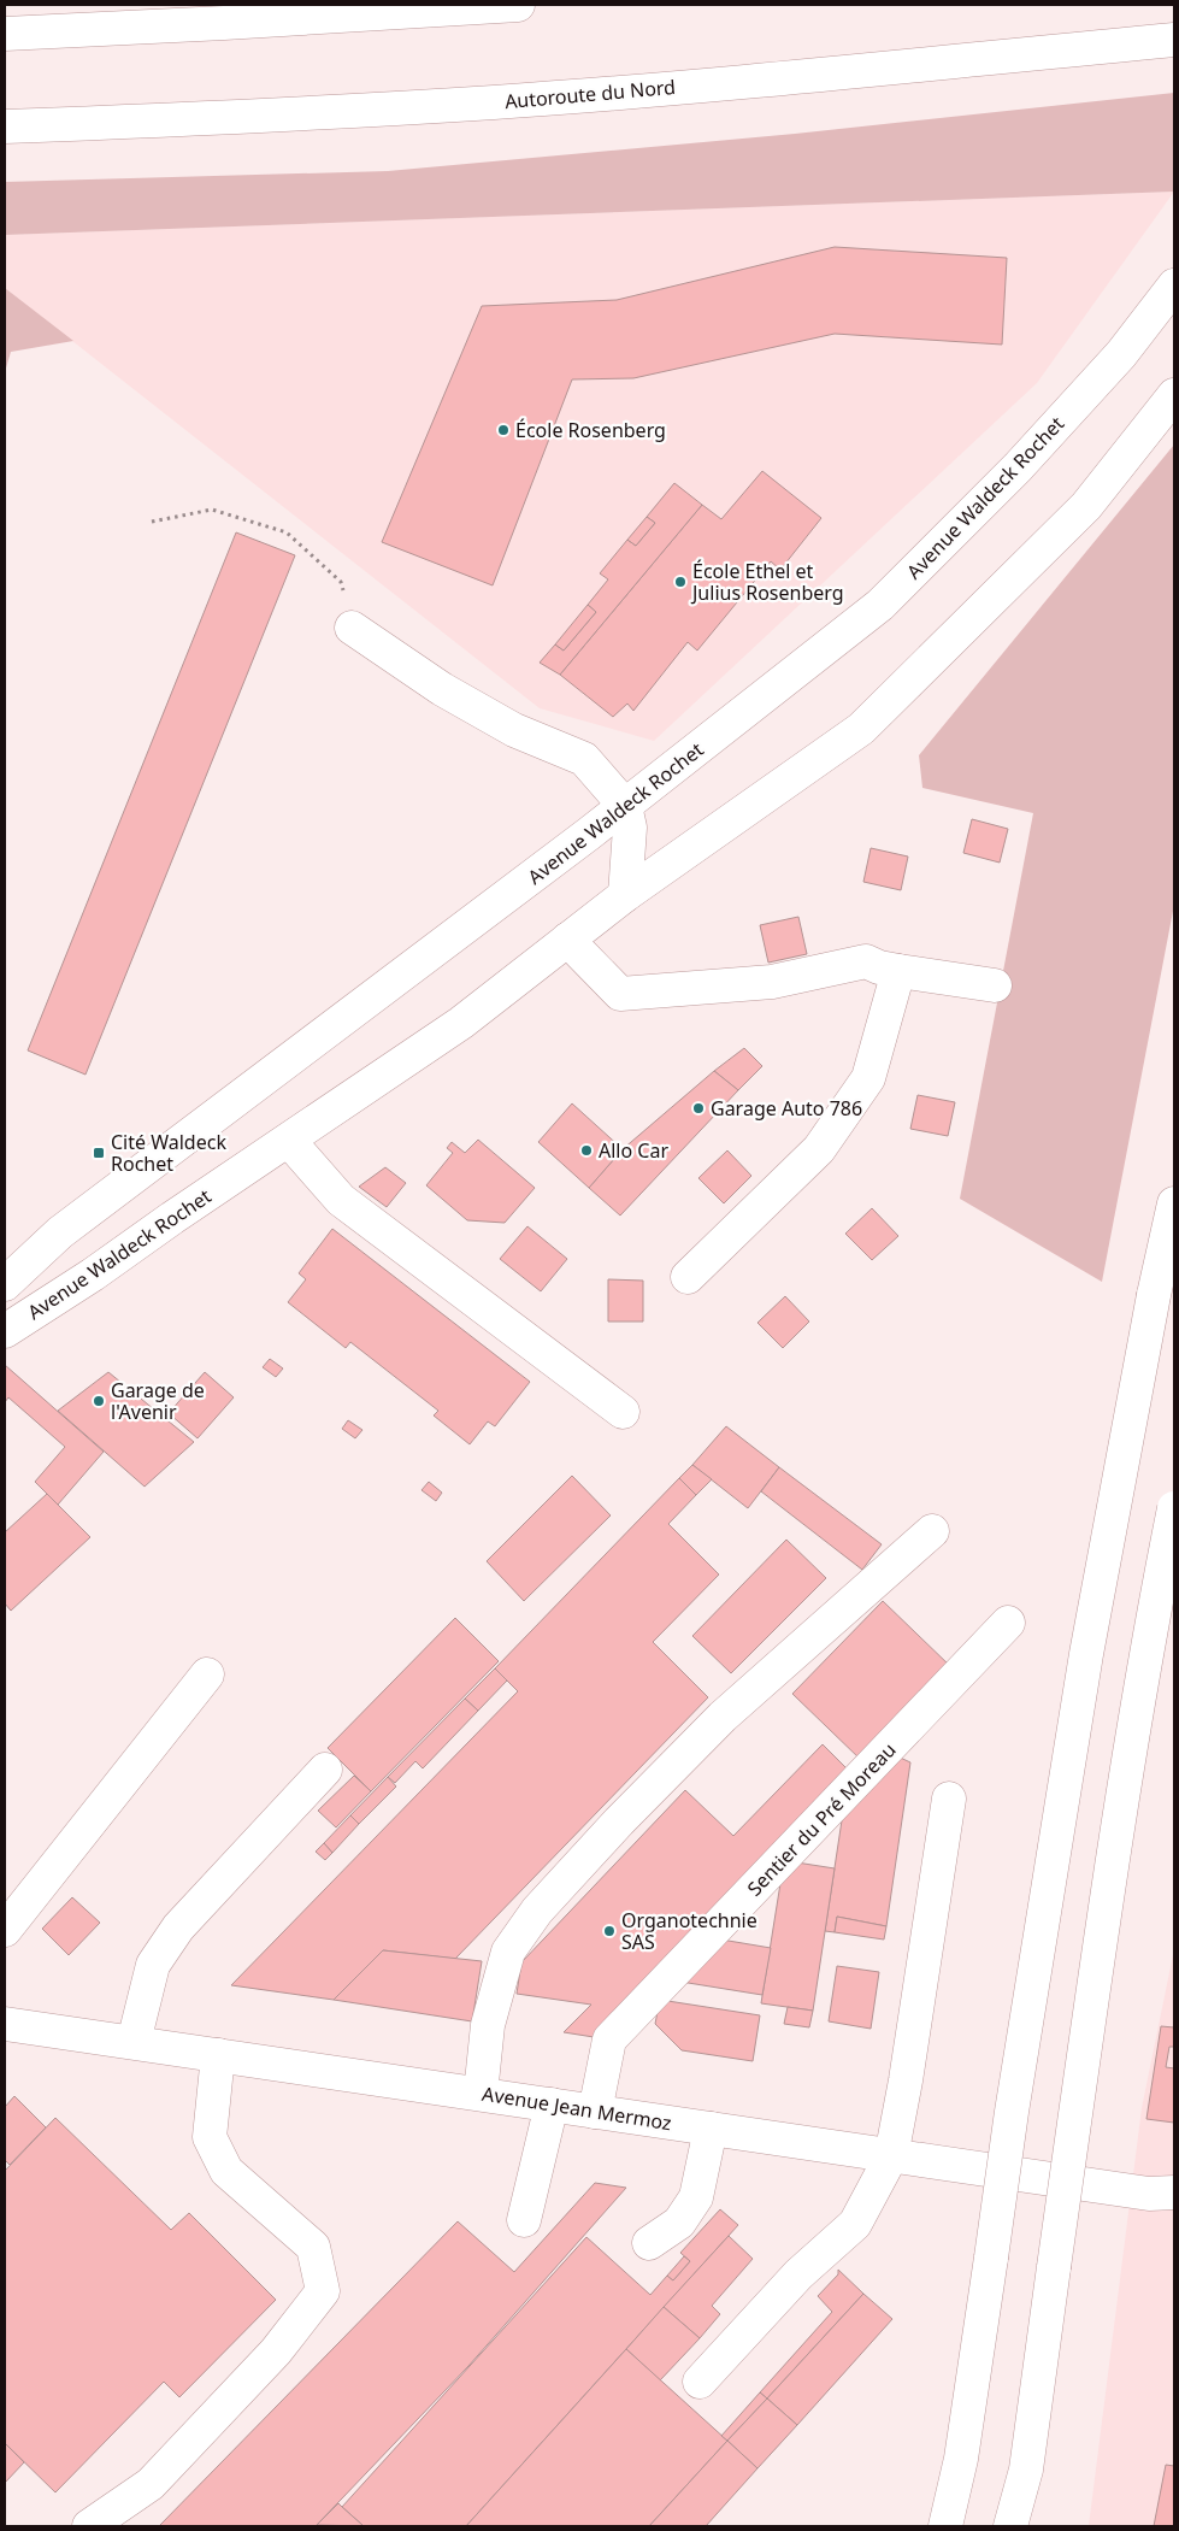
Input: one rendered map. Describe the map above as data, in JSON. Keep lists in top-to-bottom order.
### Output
{
  "streets": {
    "main road": [
      "Autoroute du Nord",
      "Avenue Waldeck Rochet",
      "Sentier du Pré Moreau",
      "Avenue Jean Mermoz"
    ]
  },
  "crossings": [
    ["Sentier du Pré Moreau", "Avenue Jean Mermoz"]
  ],
  "places": {
    "other": [
      "École Rosenberg",
      "École Ethel et Julius Rosenberg",
      "Garage Auto 786",
      "Allo Car",
      "Garage de l'Avenir",
      "Organotechnie SAS"
    ],
    "transit": ["Cité Waldeck Rochet"]
  }
}
